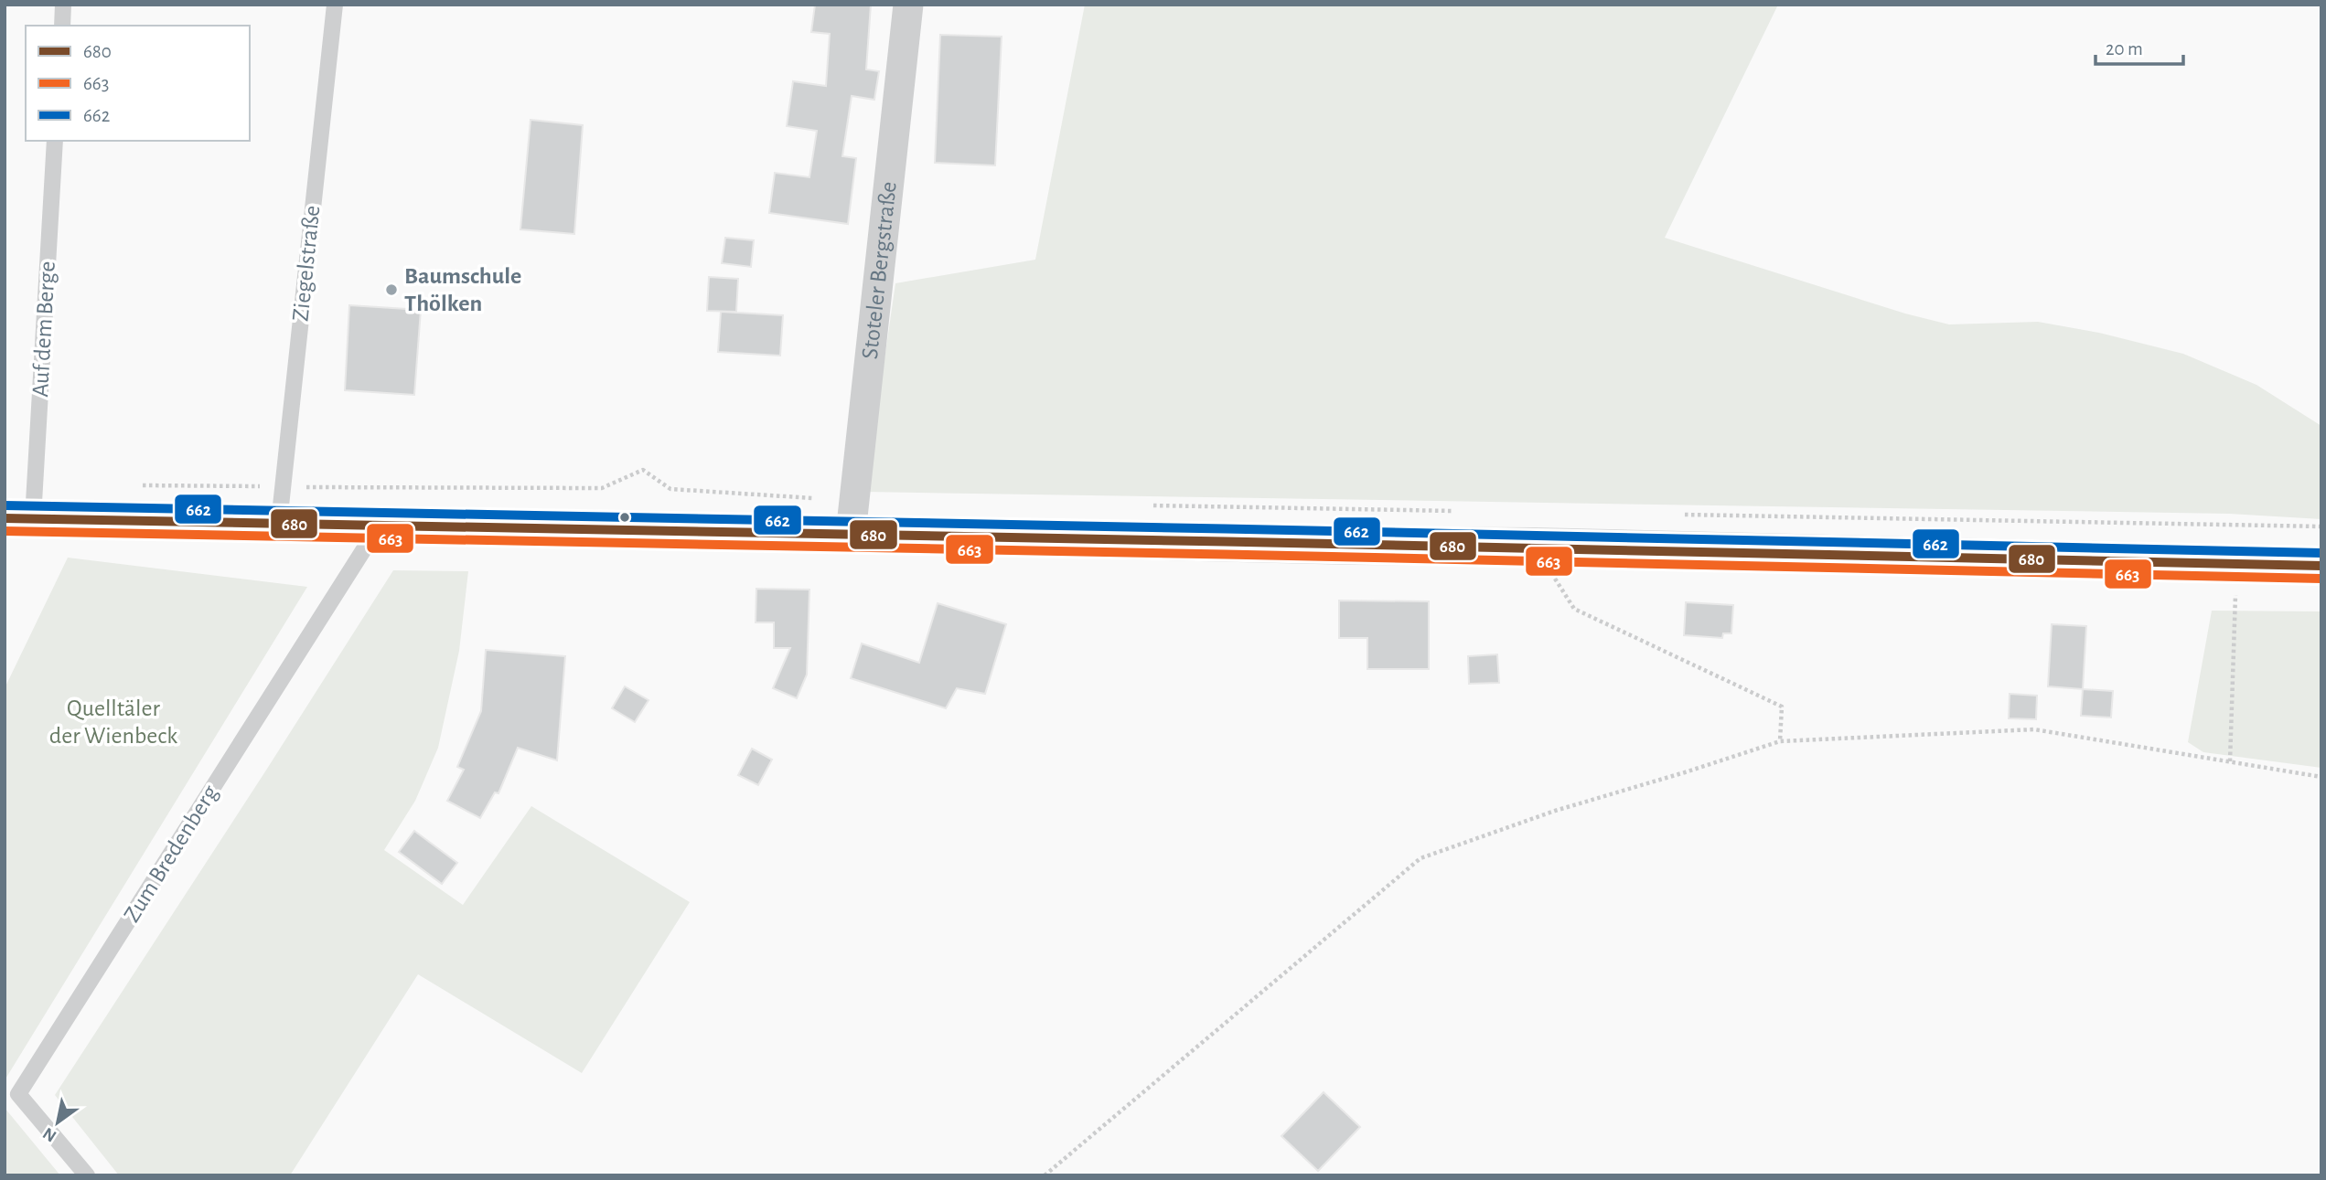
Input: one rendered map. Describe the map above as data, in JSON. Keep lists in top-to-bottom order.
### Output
{
  "streets": {
    "street": ["Stoteler Bergstraße"],
    "lane": ["Ziegelstraße", "Auf dem Berge", "Zum Bredenberg"]
  },
  "parks": ["Quelltäler der Wienbeck"],
  "places": ["Baumschule Thölken"],
  "lines": ["transit line 662", "transit line 680", "transit line 663"],
  "legend": ["680", "663", "662"],
  "scale_bar": "20 m",
  "north": "bottom left"
}
